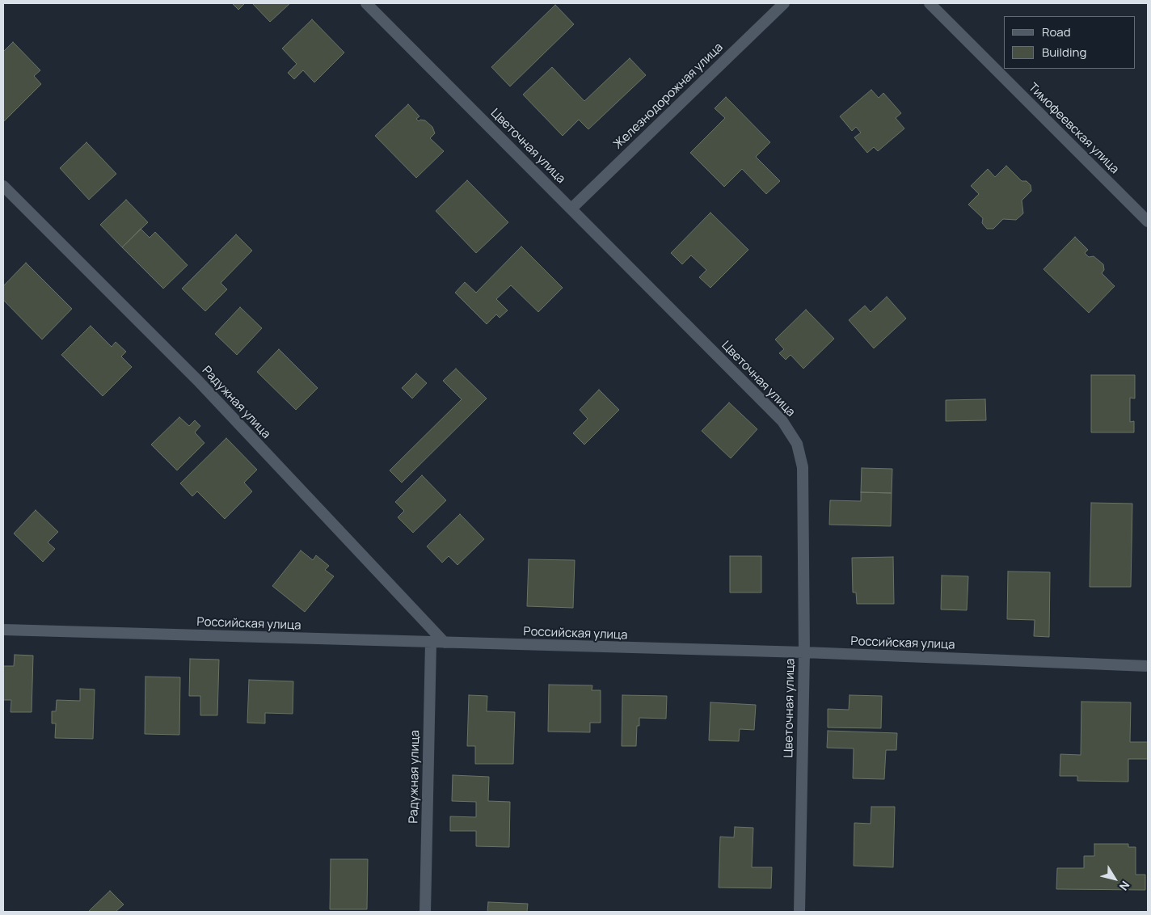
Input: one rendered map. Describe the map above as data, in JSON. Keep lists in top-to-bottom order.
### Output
{
  "streets": {
    "street": [
      "Железнодорожная улица",
      "Тимофеевская улица",
      "Цветочная улица",
      "Радужная улица",
      "Российская улица"
    ]
  },
  "crossings": [
    ["Железнодорожная улица", "Цветочная улица"],
    ["Цветочная улица", "Российская улица"],
    ["Радужная улица", "Российская улица"]
  ],
  "legend": ["Road", "Building"],
  "north": "bottom right"
}
